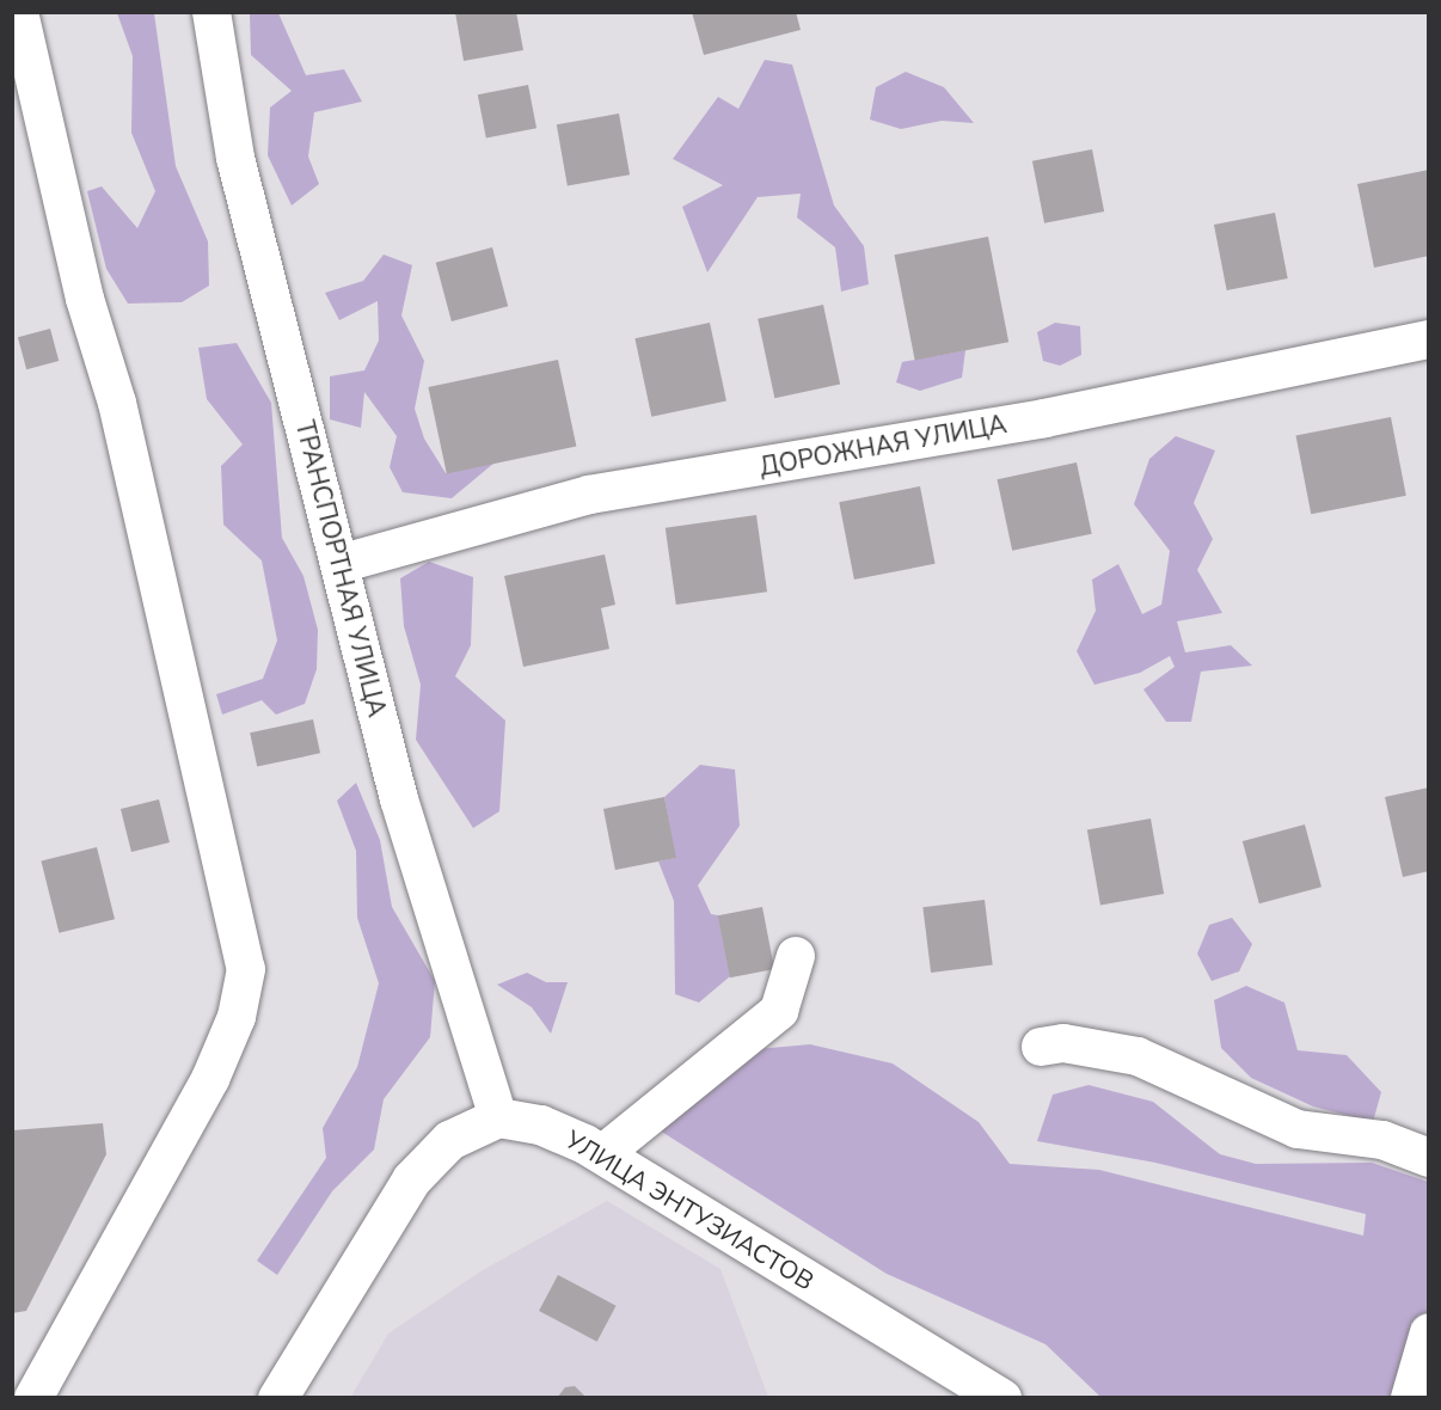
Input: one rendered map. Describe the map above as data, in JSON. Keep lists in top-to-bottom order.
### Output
{
  "streets": {
    "street": ["ДОРОЖНАЯ УЛИЦА", "ТРАНСПОРТНАЯ УЛИЦА", "УЛИЦА ЭНТУЗИАСТОВ"]
  },
  "crossings": [
    ["ДОРОЖНАЯ УЛИЦА", "ТРАНСПОРТНАЯ УЛИЦА"],
    ["ТРАНСПОРТНАЯ УЛИЦА", "УЛИЦА ЭНТУЗИАСТОВ"]
  ]
}
